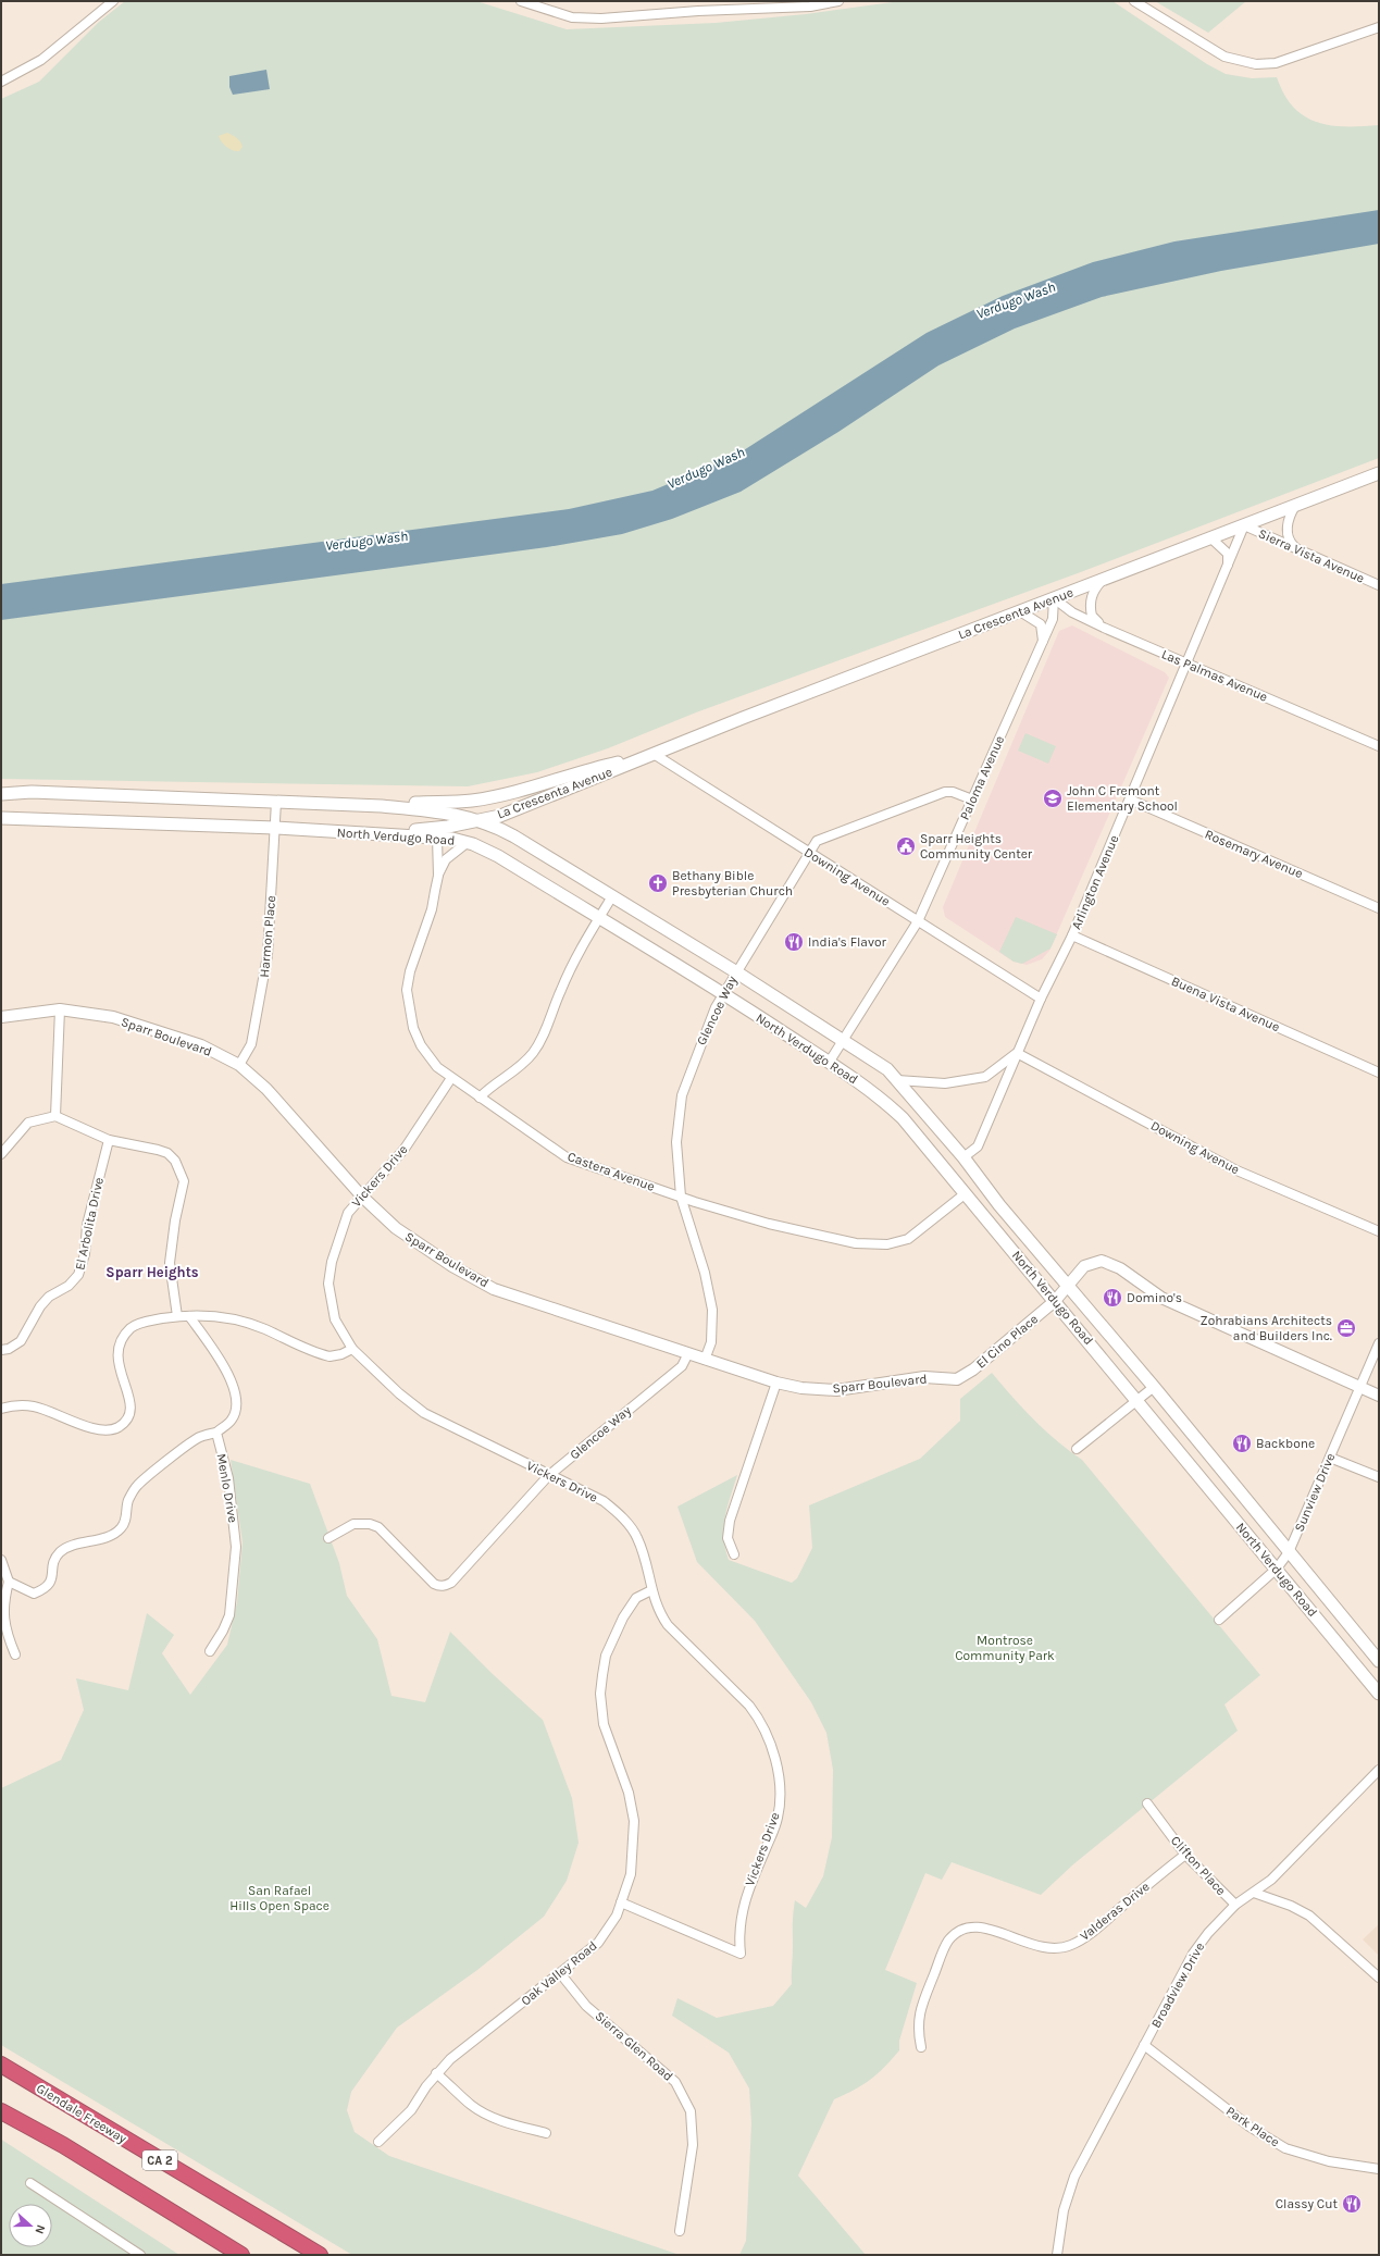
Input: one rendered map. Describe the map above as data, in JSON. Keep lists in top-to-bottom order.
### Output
{
  "streets": {
    "highway": ["Glendale Freeway", "CA 2"],
    "main road": ["La Crescenta Avenue", "North Verdugo Road"],
    "street": [
      "Sierra Vista Avenue",
      "Las Palmas Avenue",
      "Paloma Avenue",
      "Rosemary Avenue",
      "Downing Avenue",
      "Arlington Avenue",
      "Harmon Place",
      "Buena Vista Avenue",
      "Glencoe Way",
      "Sparr Boulevard",
      "Castera Avenue",
      "Vickers Drive",
      "El Arbolita Drive",
      "El Cino Place",
      "Menlo Drive",
      "Sunview Drive",
      "Clifton Place",
      "Valderas Drive",
      "Oak Valley Road",
      "Broadview Drive",
      "Sierra Glen Road",
      "Park Place"
    ]
  },
  "crossings": [
    ["Sierra Vista Avenue", "La Crescenta Avenue"],
    ["Sierra Vista Avenue", "Arlington Avenue"],
    ["La Crescenta Avenue", "Las Palmas Avenue"],
    ["La Crescenta Avenue", "Paloma Avenue"],
    ["La Crescenta Avenue", "North Verdugo Road"],
    ["La Crescenta Avenue", "Downing Avenue"],
    ["La Crescenta Avenue", "Arlington Avenue"],
    ["Las Palmas Avenue", "Paloma Avenue"],
    ["Las Palmas Avenue", "Arlington Avenue"],
    ["Paloma Avenue", "North Verdugo Road"],
    ["Paloma Avenue", "Downing Avenue"],
    ["Paloma Avenue", "Glencoe Way"],
    ["North Verdugo Road", "Arlington Avenue"],
    ["North Verdugo Road", "Harmon Place"],
    ["North Verdugo Road", "Glencoe Way"],
    ["North Verdugo Road", "Castera Avenue"],
    ["North Verdugo Road", "El Cino Place"],
    ["North Verdugo Road", "Sunview Drive"],
    ["Rosemary Avenue", "Arlington Avenue"],
    ["Downing Avenue", "Arlington Avenue"],
    ["Downing Avenue", "Glencoe Way"],
    ["Arlington Avenue", "Buena Vista Avenue"],
    ["Harmon Place", "Sparr Boulevard"],
    ["Glencoe Way", "Sparr Boulevard"],
    ["Glencoe Way", "Castera Avenue"],
    ["Glencoe Way", "Vickers Drive"],
    ["Sparr Boulevard", "Vickers Drive"],
    ["Sparr Boulevard", "El Cino Place"],
    ["Castera Avenue", "Vickers Drive"],
    ["Vickers Drive", "Oak Valley Road"],
    ["El Cino Place", "Sunview Drive"],
    ["Clifton Place", "Valderas Drive"],
    ["Clifton Place", "Broadview Drive"],
    ["Oak Valley Road", "Sierra Glen Road"],
    ["Broadview Drive", "Park Place"]
  ],
  "districts": ["Sparr Heights"],
  "water": ["Verdugo Wash"],
  "parks": ["Montrose Community Park", "San Rafael Hills Open Space"],
  "places": {
    "school or university": ["John C Fremont Elementary School"],
    "public building": ["Sparr Heights Community Center"],
    "church": ["Bethany Bible Presbyterian Church"],
    "restaurant": [
      "India's Flavor",
      "Domino's",
      "Backbone",
      "Classy Cut"
    ],
    "office": ["Zohrabians Architects and Builders Inc."]
  },
  "north": "right"
}
